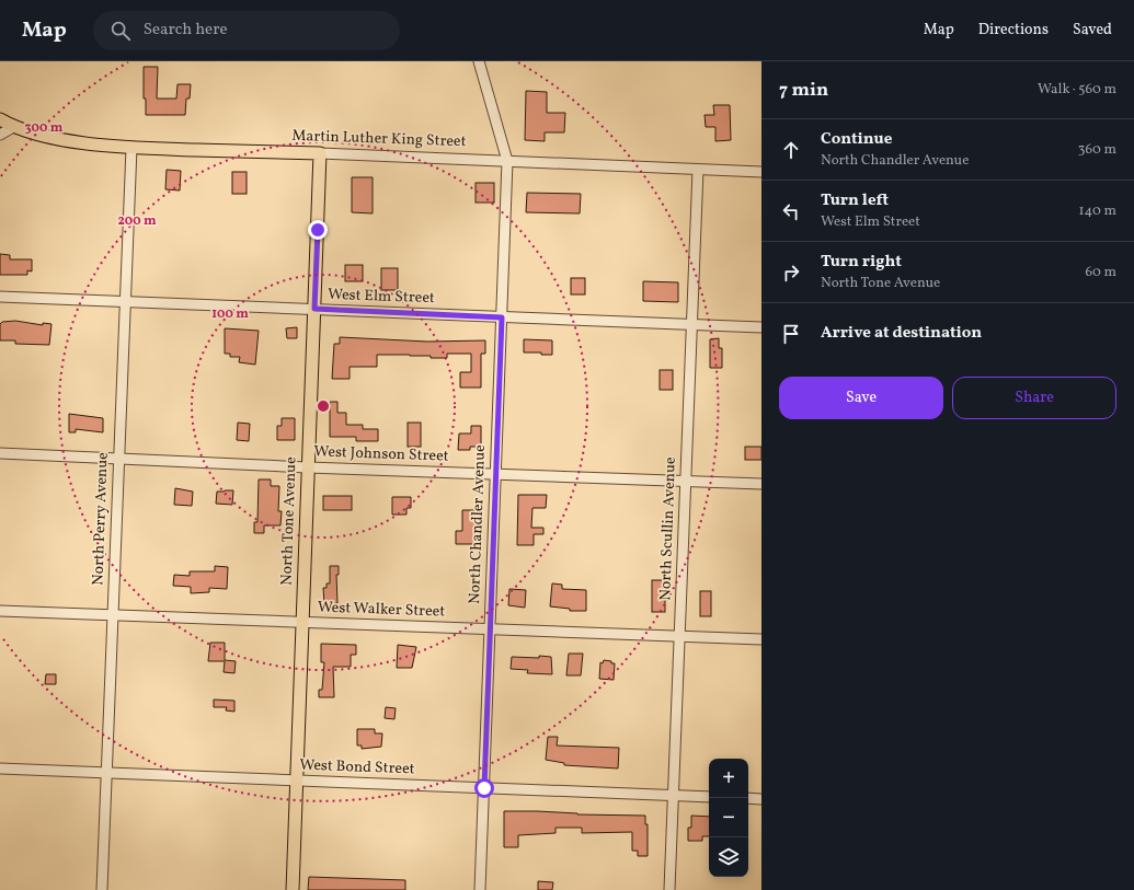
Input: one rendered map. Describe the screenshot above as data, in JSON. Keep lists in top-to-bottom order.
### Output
{
  "streets": {
    "main road": ["Martin Luther King Street", "North Tone Avenue"],
    "street": [
      "West Elm Street",
      "West Johnson Street",
      "North Perry Avenue",
      "North Chandler Avenue",
      "North Scullin Avenue",
      "West Walker Street",
      "West Bond Street"
    ]
  },
  "crossings": [
    ["Martin Luther King Street", "North Perry Avenue"],
    ["Martin Luther King Street", "North Tone Avenue"],
    ["Martin Luther King Street", "North Chandler Avenue"],
    ["Martin Luther King Street", "North Scullin Avenue"],
    ["West Elm Street", "North Perry Avenue"],
    ["West Elm Street", "North Tone Avenue"],
    ["West Elm Street", "North Chandler Avenue"],
    ["West Elm Street", "North Scullin Avenue"],
    ["West Johnson Street", "North Perry Avenue"],
    ["West Johnson Street", "North Tone Avenue"],
    ["West Johnson Street", "North Chandler Avenue"],
    ["West Johnson Street", "North Scullin Avenue"],
    ["North Perry Avenue", "West Walker Street"],
    ["North Perry Avenue", "West Bond Street"],
    ["North Tone Avenue", "West Walker Street"],
    ["North Tone Avenue", "West Bond Street"],
    ["North Chandler Avenue", "West Walker Street"],
    ["North Chandler Avenue", "West Bond Street"],
    ["North Scullin Avenue", "West Walker Street"],
    ["North Scullin Avenue", "West Bond Street"]
  ],
  "page": {
    "header": "Map",
    "search": "Search here",
    "nav": ["Map", "Directions", "Saved"],
    "heading": ["7 min", "Walk · 560 m"],
    "list": [
      ["Continue", "North Chandler Avenue", "360 m"],
      ["Turn left", "West Elm Street", "140 m"],
      ["Turn right", "North Tone Avenue", "60 m"],
      "Arrive at destination"
    ],
    "buttons": ["Save", "Share"],
    "map_buttons": ["+", "−"]
  },
  "rings": ["300 m", "200 m", "100 m"]
}
